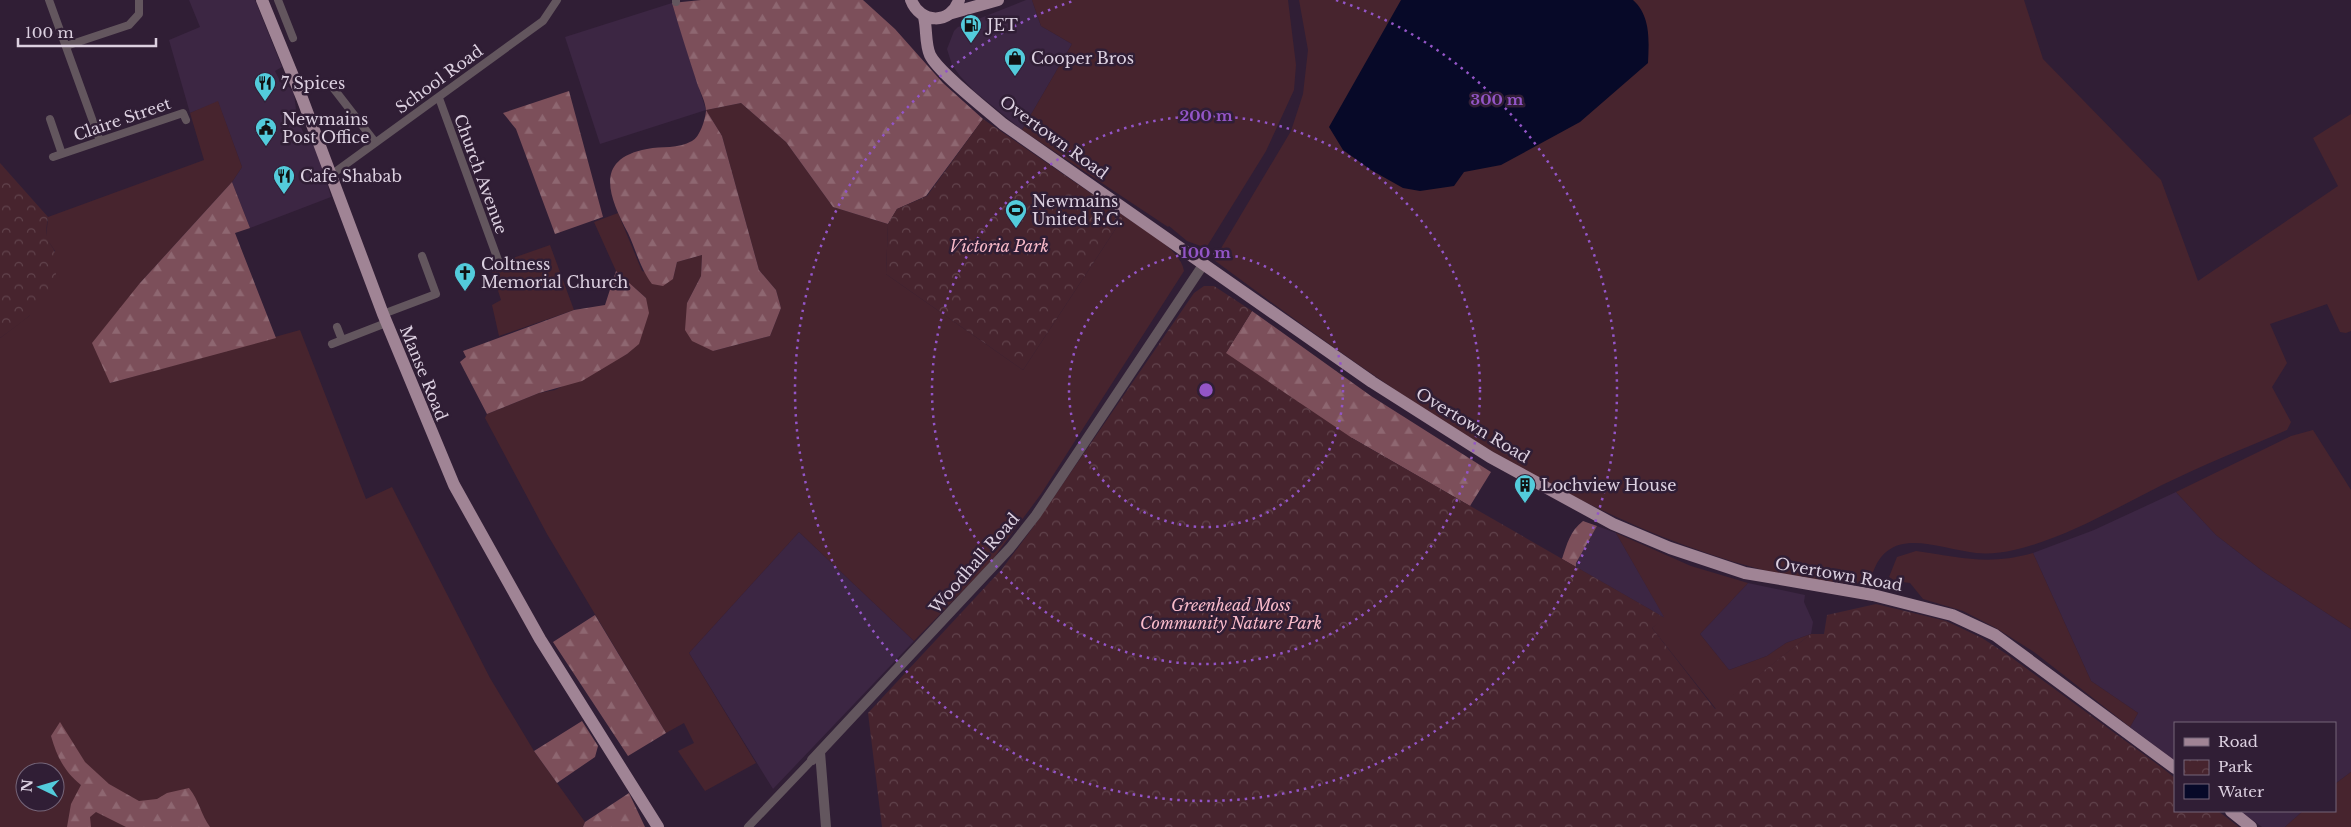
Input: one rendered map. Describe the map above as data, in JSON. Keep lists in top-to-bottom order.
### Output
{
  "streets": {
    "main road": ["Overtown Road", "Manse Road"],
    "street": [
      "School Road",
      "Claire Street",
      "Church Avenue",
      "Woodhall Road"
    ]
  },
  "crossings": [
    ["School Road", "Church Avenue"],
    ["School Road", "Manse Road"],
    ["Overtown Road", "Woodhall Road"]
  ],
  "parks": ["Victoria Park", "Greenhead Moss Community Nature Park"],
  "places": {
    "fuel station": ["JET"],
    "shop": ["Cooper Bros"],
    "restaurant": ["7 Spices", "Cafe Shabab"],
    "public building": ["Newmains Post Office"],
    "sports": ["Newmains United F.C."],
    "church": ["Coltness Memorial Church"],
    "building": ["Lochview House"]
  },
  "legend": ["Road", "Park", "Water"],
  "scale_bar": "100 m",
  "north": "left",
  "rings": ["300 m", "200 m", "100 m"]
}
